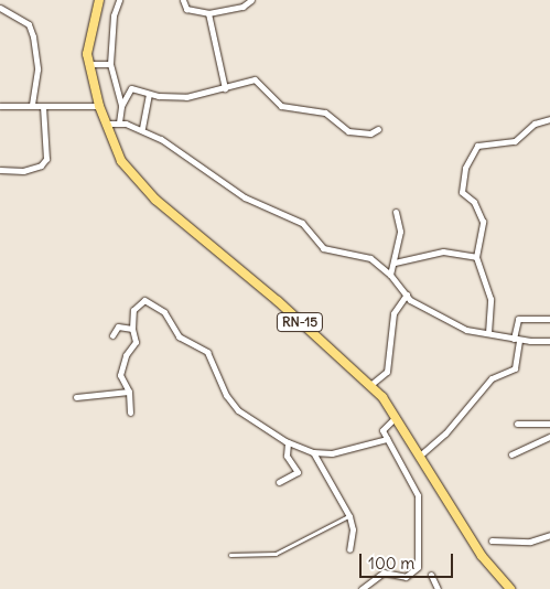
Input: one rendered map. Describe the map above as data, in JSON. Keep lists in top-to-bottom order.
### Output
{
  "streets": {
    "main road": ["RN-15"]
  },
  "scale_bar": "100 m"
}
